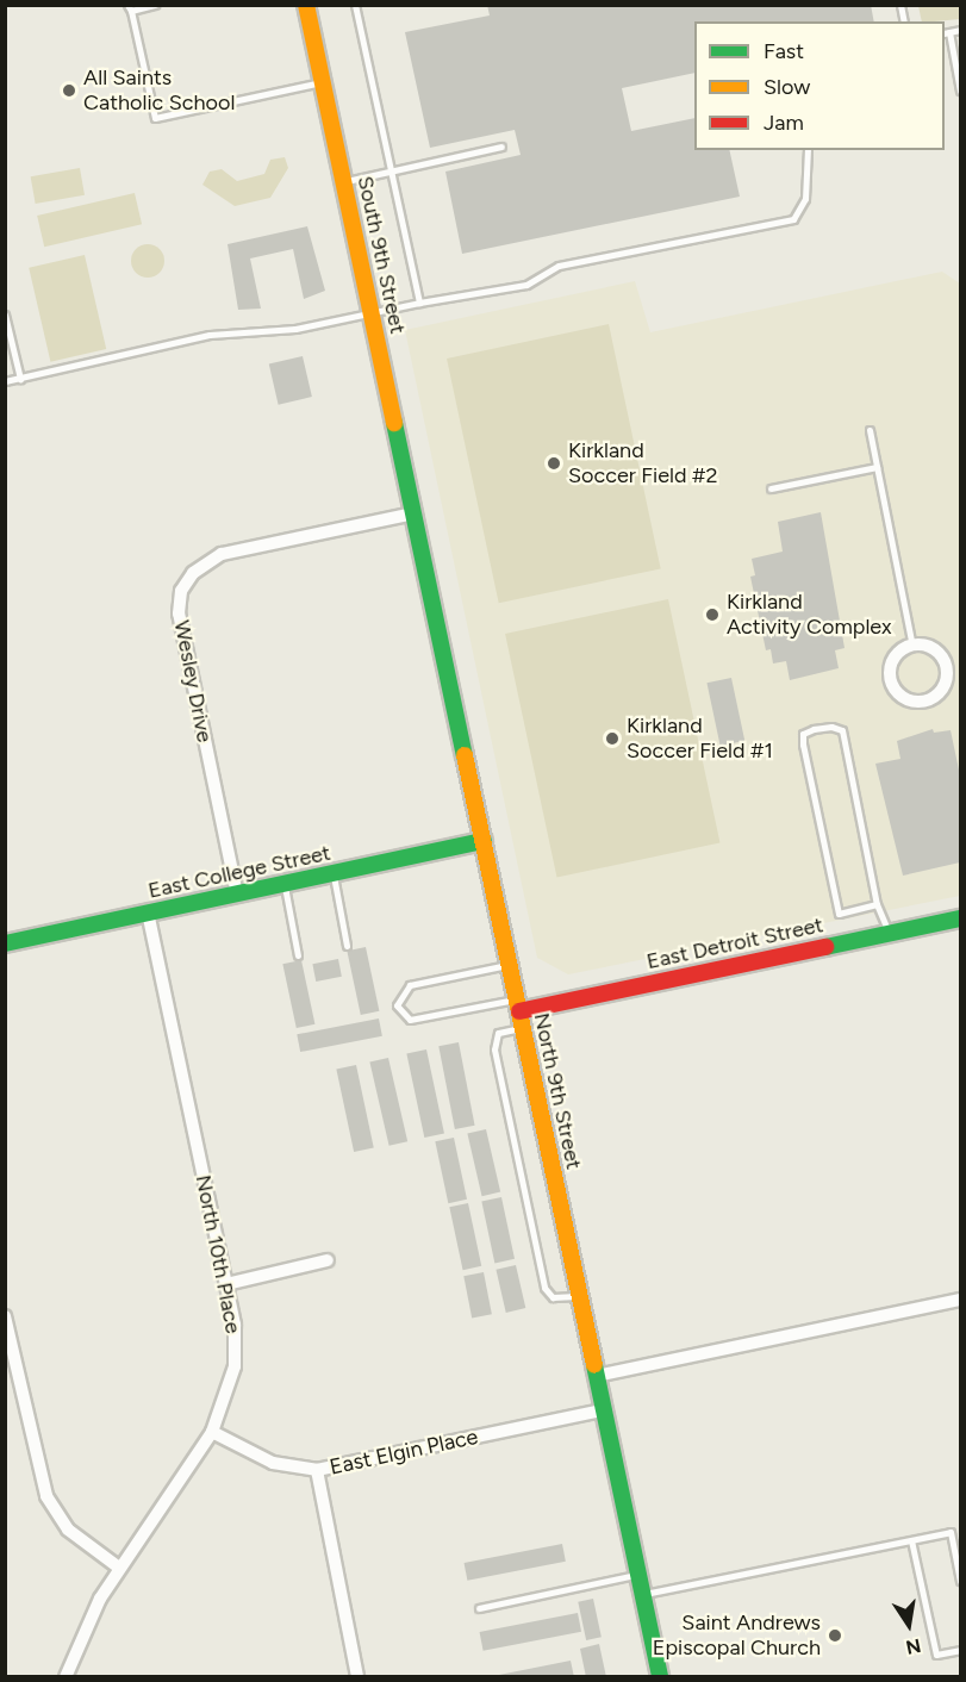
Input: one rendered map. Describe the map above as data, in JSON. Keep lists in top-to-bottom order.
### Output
{
  "streets": {
    "main road": [
      "South 9th Street",
      "East College Street",
      "East Detroit Street",
      "North 9th Street"
    ],
    "street": ["Wesley Drive", "North 10th Place", "East Elgin Place"]
  },
  "crossings": [
    ["South 9th Street", "Wesley Drive"],
    ["South 9th Street", "North 9th Street"],
    ["Wesley Drive", "East College Street"],
    ["Wesley Drive", "North 9th Street"],
    ["East College Street", "North 9th Street"],
    ["East College Street", "North 10th Place"],
    ["East Detroit Street", "North 9th Street"],
    ["North 9th Street", "East Elgin Place"],
    ["North 10th Place", "East Elgin Place"]
  ],
  "places": [
    "All Saints Catholic School",
    "Kirkland Soccer Field #2",
    "Kirkland Activity Complex",
    "Kirkland Soccer Field #1",
    "Saint Andrews Episcopal Church"
  ],
  "legend": ["Fast", "Slow", "Jam"],
  "north": "bottom"
}
